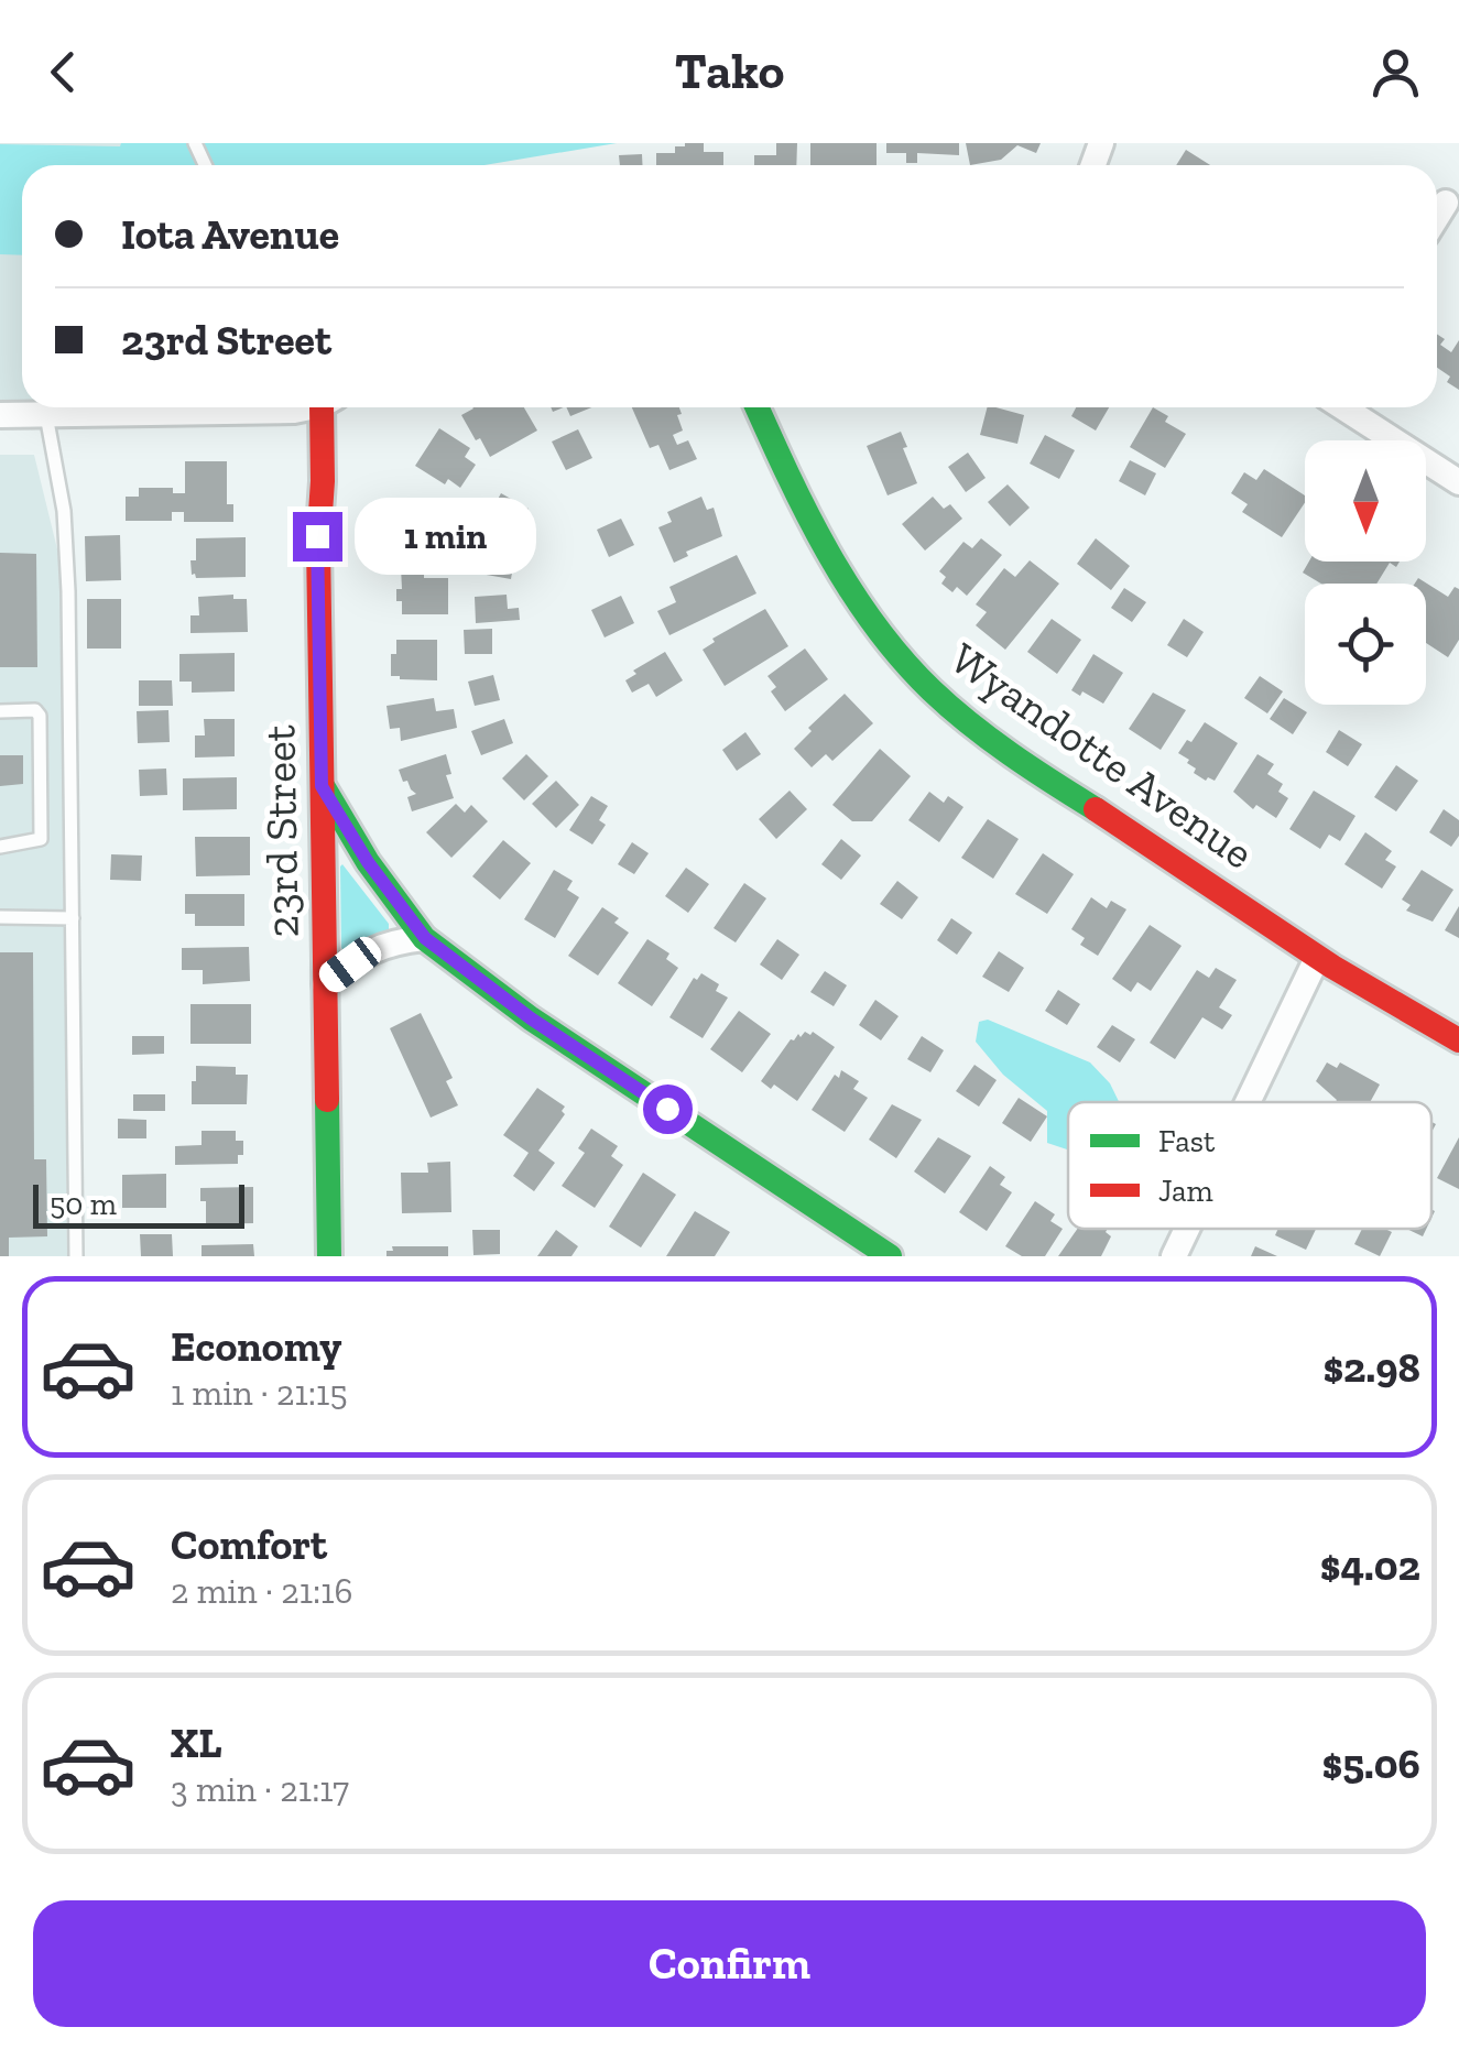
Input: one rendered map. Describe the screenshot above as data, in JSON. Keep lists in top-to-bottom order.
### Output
{
  "streets": {
    "street": ["Wyandotte Avenue", "23rd Street"]
  },
  "legend": ["Fast", "Jam"],
  "scale_bar": "50 m",
  "north": "bottom",
  "page": {
    "header": "Tako",
    "banner": ["Iota Avenue", "23rd Street"],
    "bubble": "1 min",
    "scale": "50 m",
    "list": [
      {
        "name": "Economy",
        "note": "1 min · 21:15",
        "value": "$2.98"
      },
      {
        "name": "Comfort",
        "note": "2 min · 21:16",
        "value": "$4.02"
      },
      {
        "name": "XL",
        "note": "3 min · 21:17",
        "value": "$5.06"
      }
    ],
    "buttons": "Confirm"
  }
}
